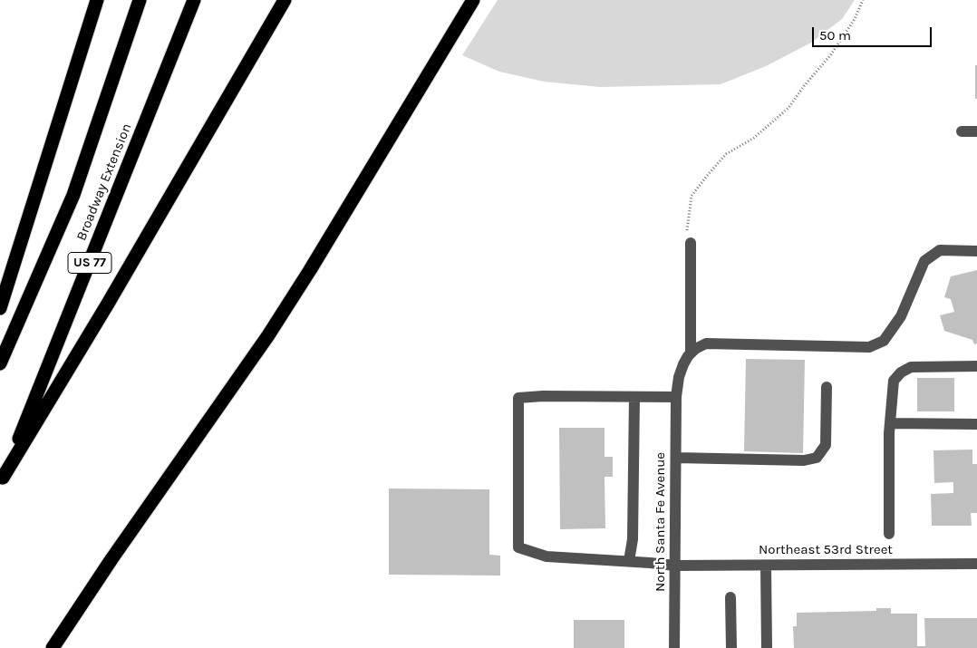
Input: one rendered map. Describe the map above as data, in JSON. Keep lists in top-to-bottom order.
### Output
{
  "streets": {
    "highway": ["Broadway Extension", "US 77"],
    "street": ["North Santa Fe Avenue", "Northeast 53rd Street"]
  },
  "crossings": [
    ["North Santa Fe Avenue", "Northeast 53rd Street"]
  ],
  "scale_bar": "50 m"
}
